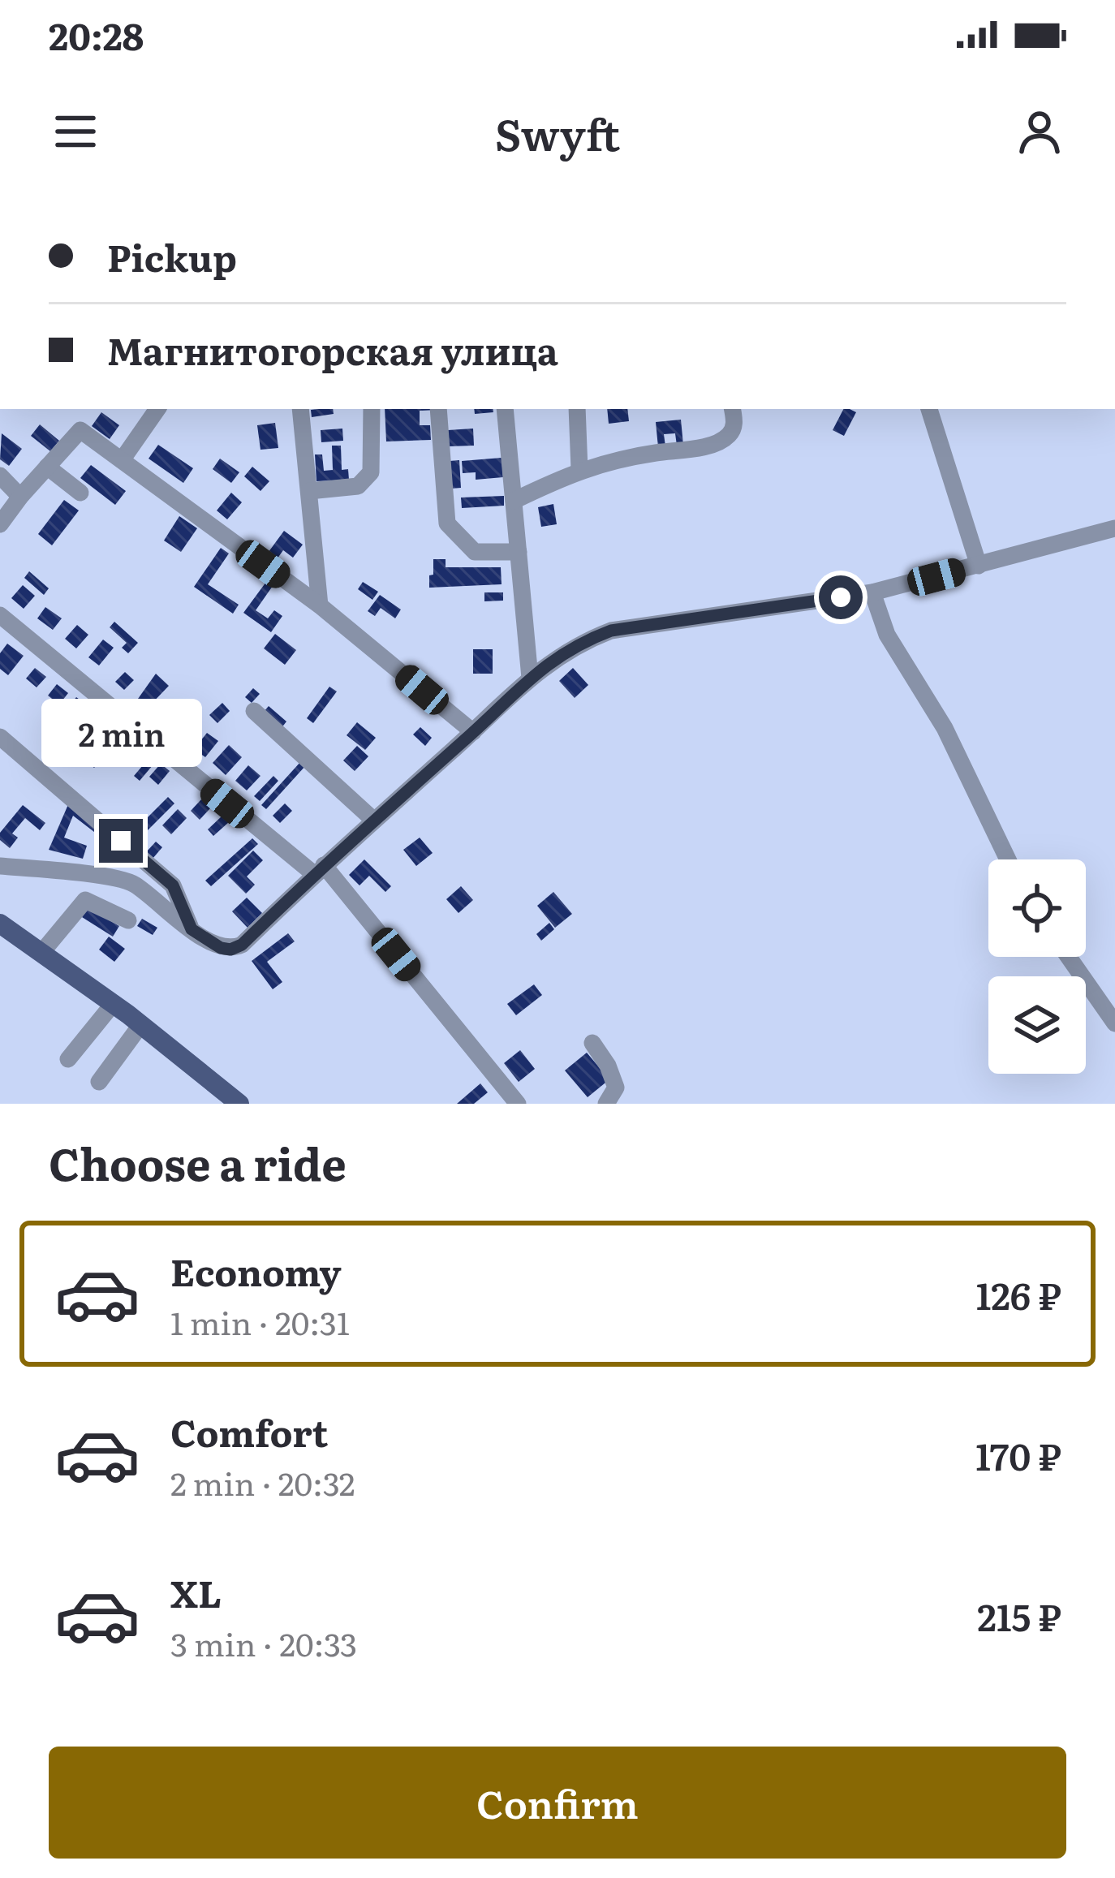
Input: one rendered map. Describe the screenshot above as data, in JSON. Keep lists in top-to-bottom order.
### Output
{
  "page": {
    "status": "20:28",
    "header": "Swyft",
    "banner": ["Pickup", "Магнитогорская улица"],
    "bubble": "2 min",
    "heading": "Choose a ride",
    "list": [
      {
        "name": "Economy",
        "note": "1 min · 20:31",
        "value": "126 ₽"
      },
      {
        "name": "Comfort",
        "note": "2 min · 20:32",
        "value": "170 ₽"
      },
      {
        "name": "XL",
        "note": "3 min · 20:33",
        "value": "215 ₽"
      }
    ],
    "buttons": "Confirm"
  }
}
